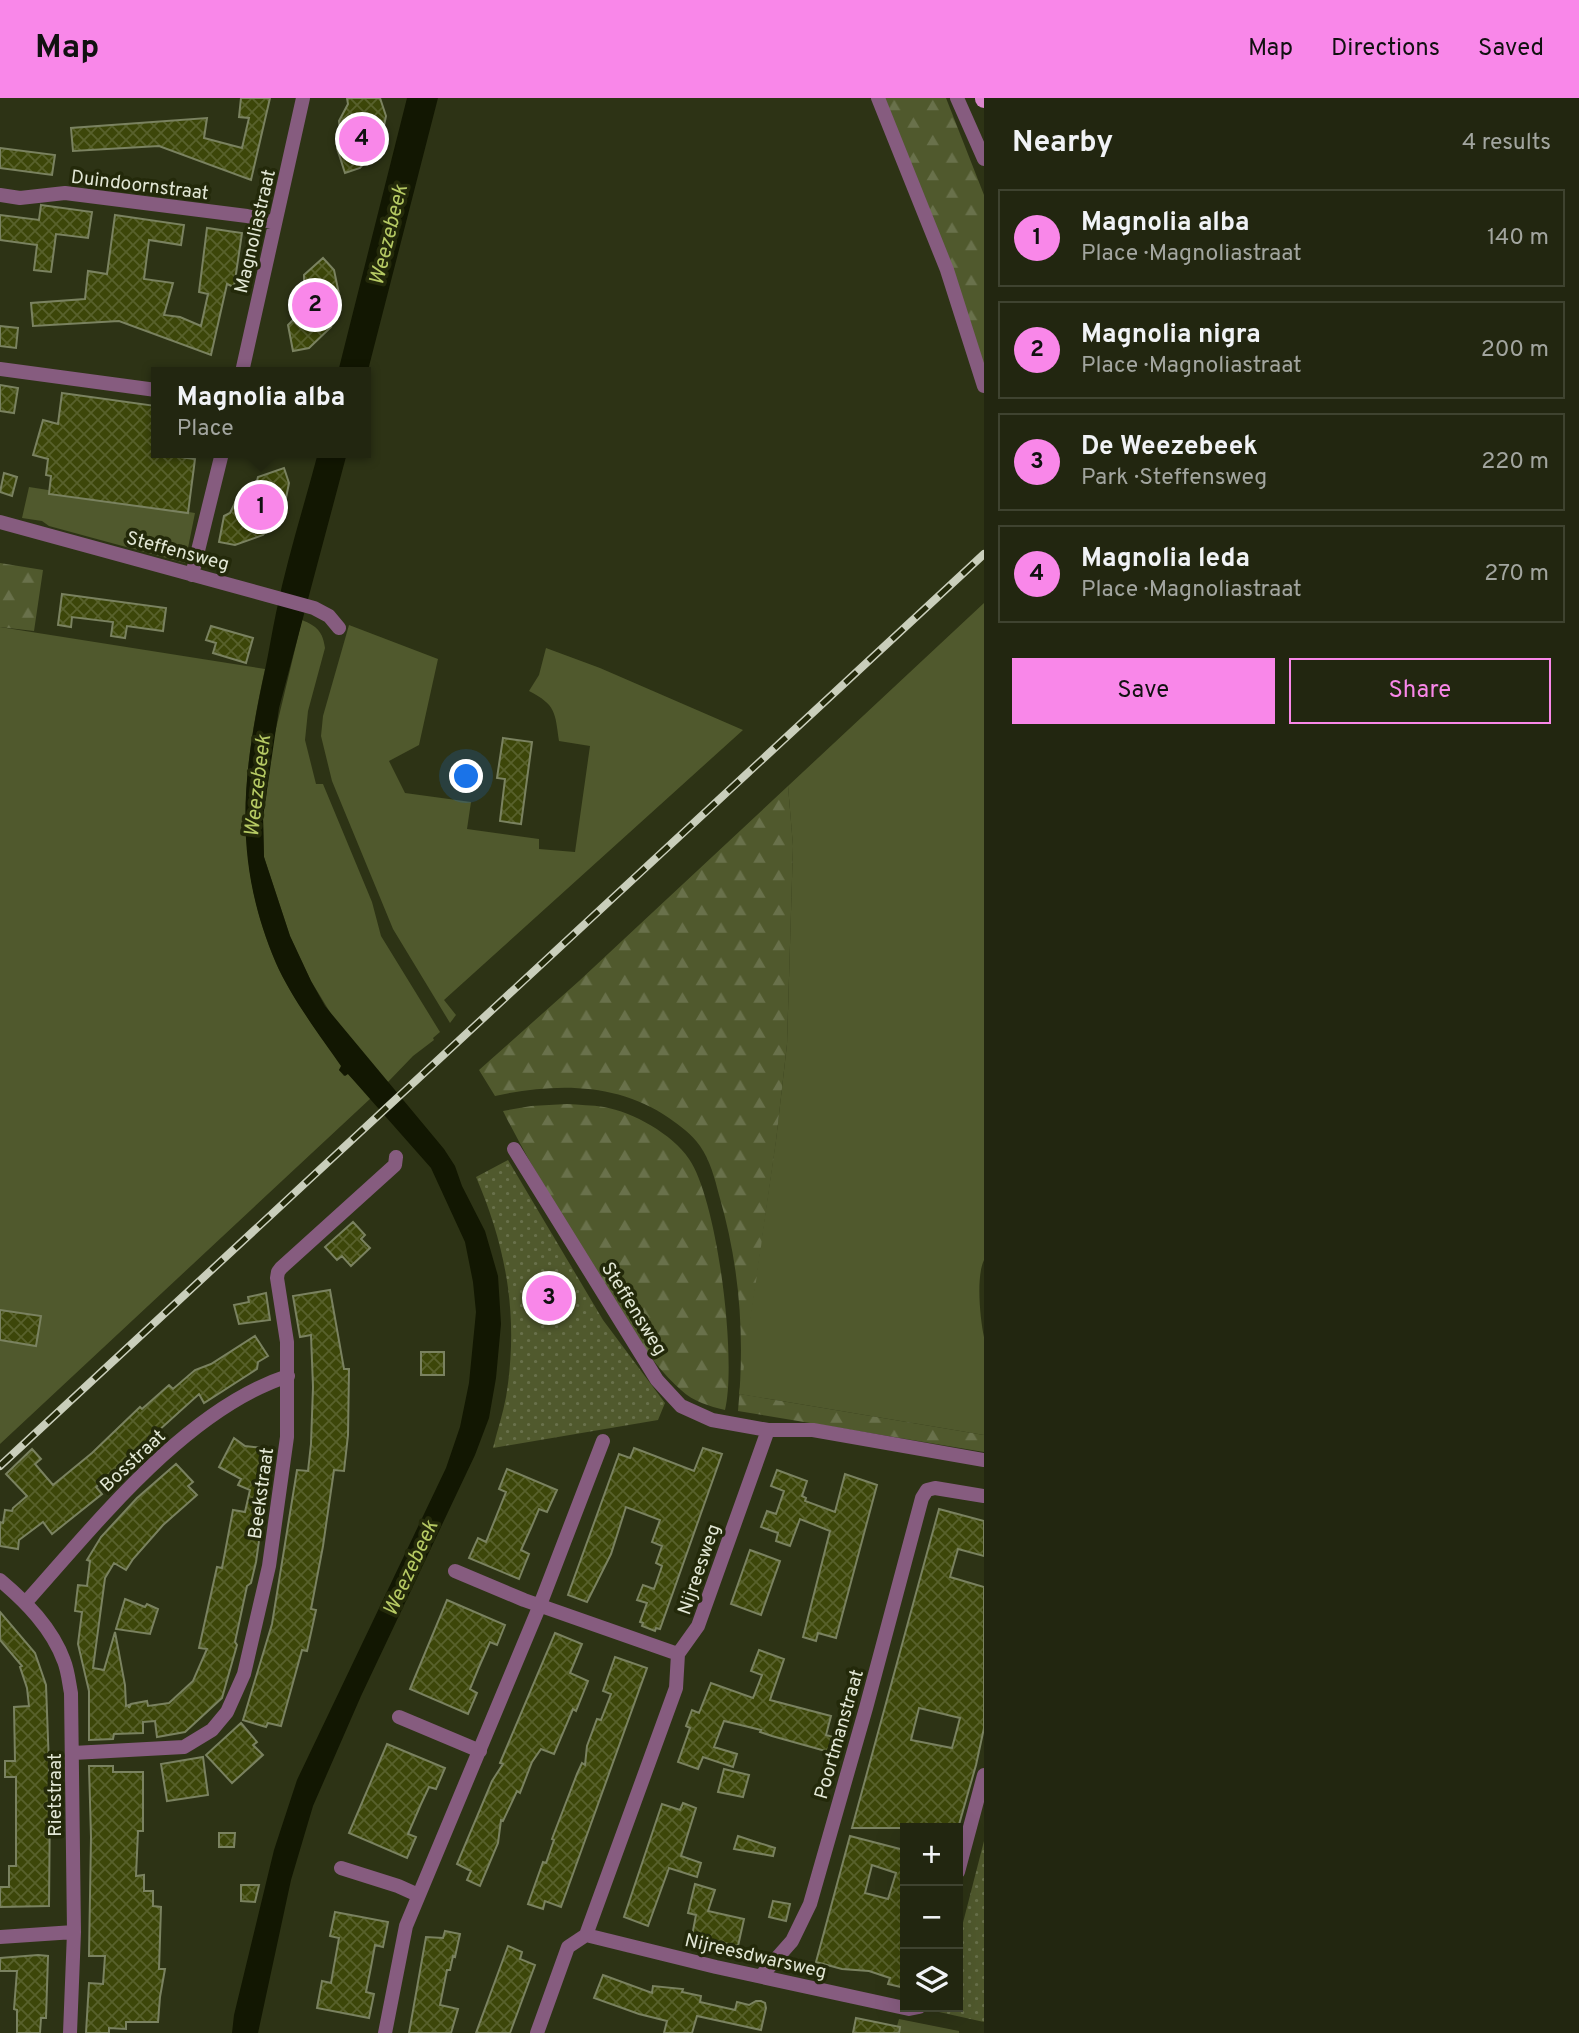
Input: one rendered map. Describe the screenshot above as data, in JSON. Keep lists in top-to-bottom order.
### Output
{
  "streets": {
    "street": [
      "Duindoornstraat",
      "Magnoliastraat",
      "Steffensweg",
      "Bosstraat",
      "Beekstraat",
      "Nijreesweg",
      "Poortmanstraat",
      "Rietstraat",
      "Nijreesdwarsweg"
    ]
  },
  "crossings": [
    ["Duindoornstraat", "Magnoliastraat"],
    ["Steffensweg", "Nijreesweg"],
    ["Bosstraat", "Beekstraat"],
    ["Bosstraat", "Rietstraat"],
    ["Beekstraat", "Rietstraat"],
    ["Poortmanstraat", "Nijreesdwarsweg"]
  ],
  "water": ["Weezebeek"],
  "page": {
    "header": "Map",
    "nav": ["Map", "Directions", "Saved"],
    "heading": ["Nearby", "4 results"],
    "pins": [
      "4",
      "2",
      "1",
      "3"
    ],
    "list": [
      {
        "mark": "1",
        "name": "Magnolia alba",
        "note": "Place · Magnoliastraat",
        "value": "140 m"
      },
      {
        "mark": "2",
        "name": "Magnolia nigra",
        "note": "Place · Magnoliastraat",
        "value": "200 m"
      },
      {
        "mark": "3",
        "name": "De Weezebeek",
        "note": "Park · Steffensweg",
        "value": "220 m"
      },
      {
        "mark": "4",
        "name": "Magnolia leda",
        "note": "Place · Magnoliastraat",
        "value": "270 m"
      }
    ],
    "popup": ["Magnolia alba", "Place"],
    "buttons": ["Save", "Share"],
    "map_buttons": ["+", "−"]
  }
}
